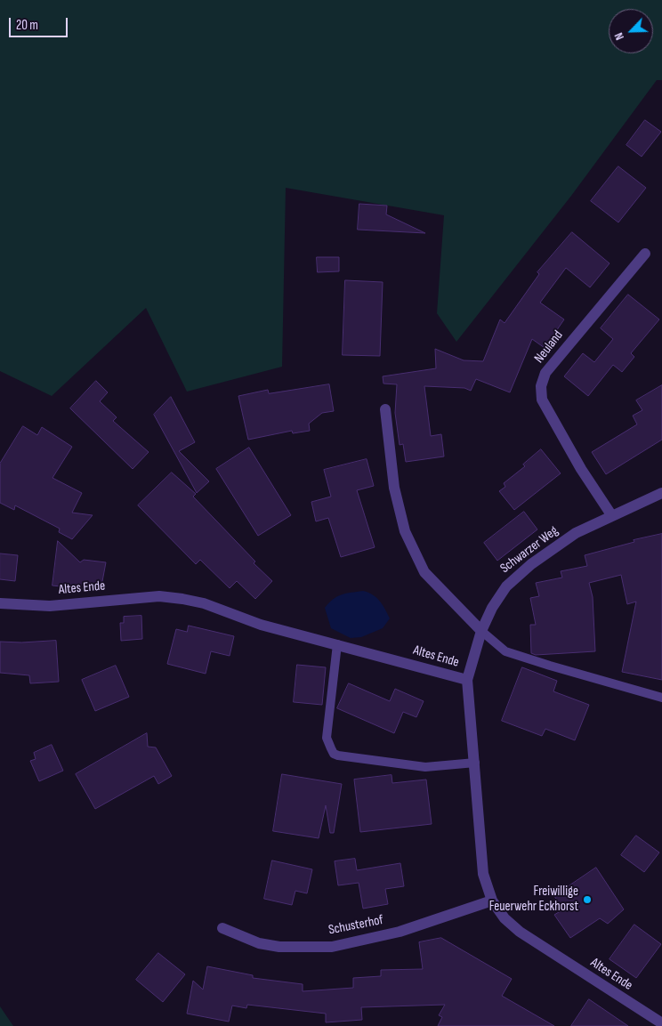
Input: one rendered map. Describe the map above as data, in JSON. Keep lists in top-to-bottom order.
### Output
{
  "streets": {
    "street": [
      "Neuland",
      "Schwarzer Weg",
      "Altes Ende",
      "Schusterhof"
    ]
  },
  "crossings": [
    ["Neuland", "Schwarzer Weg"],
    ["Schwarzer Weg", "Altes Ende"],
    ["Altes Ende", "Schusterhof"]
  ],
  "places": ["Freiwillige Feuerwehr Eckhorst"],
  "scale_bar": "20 m",
  "north": "bottom left"
}
